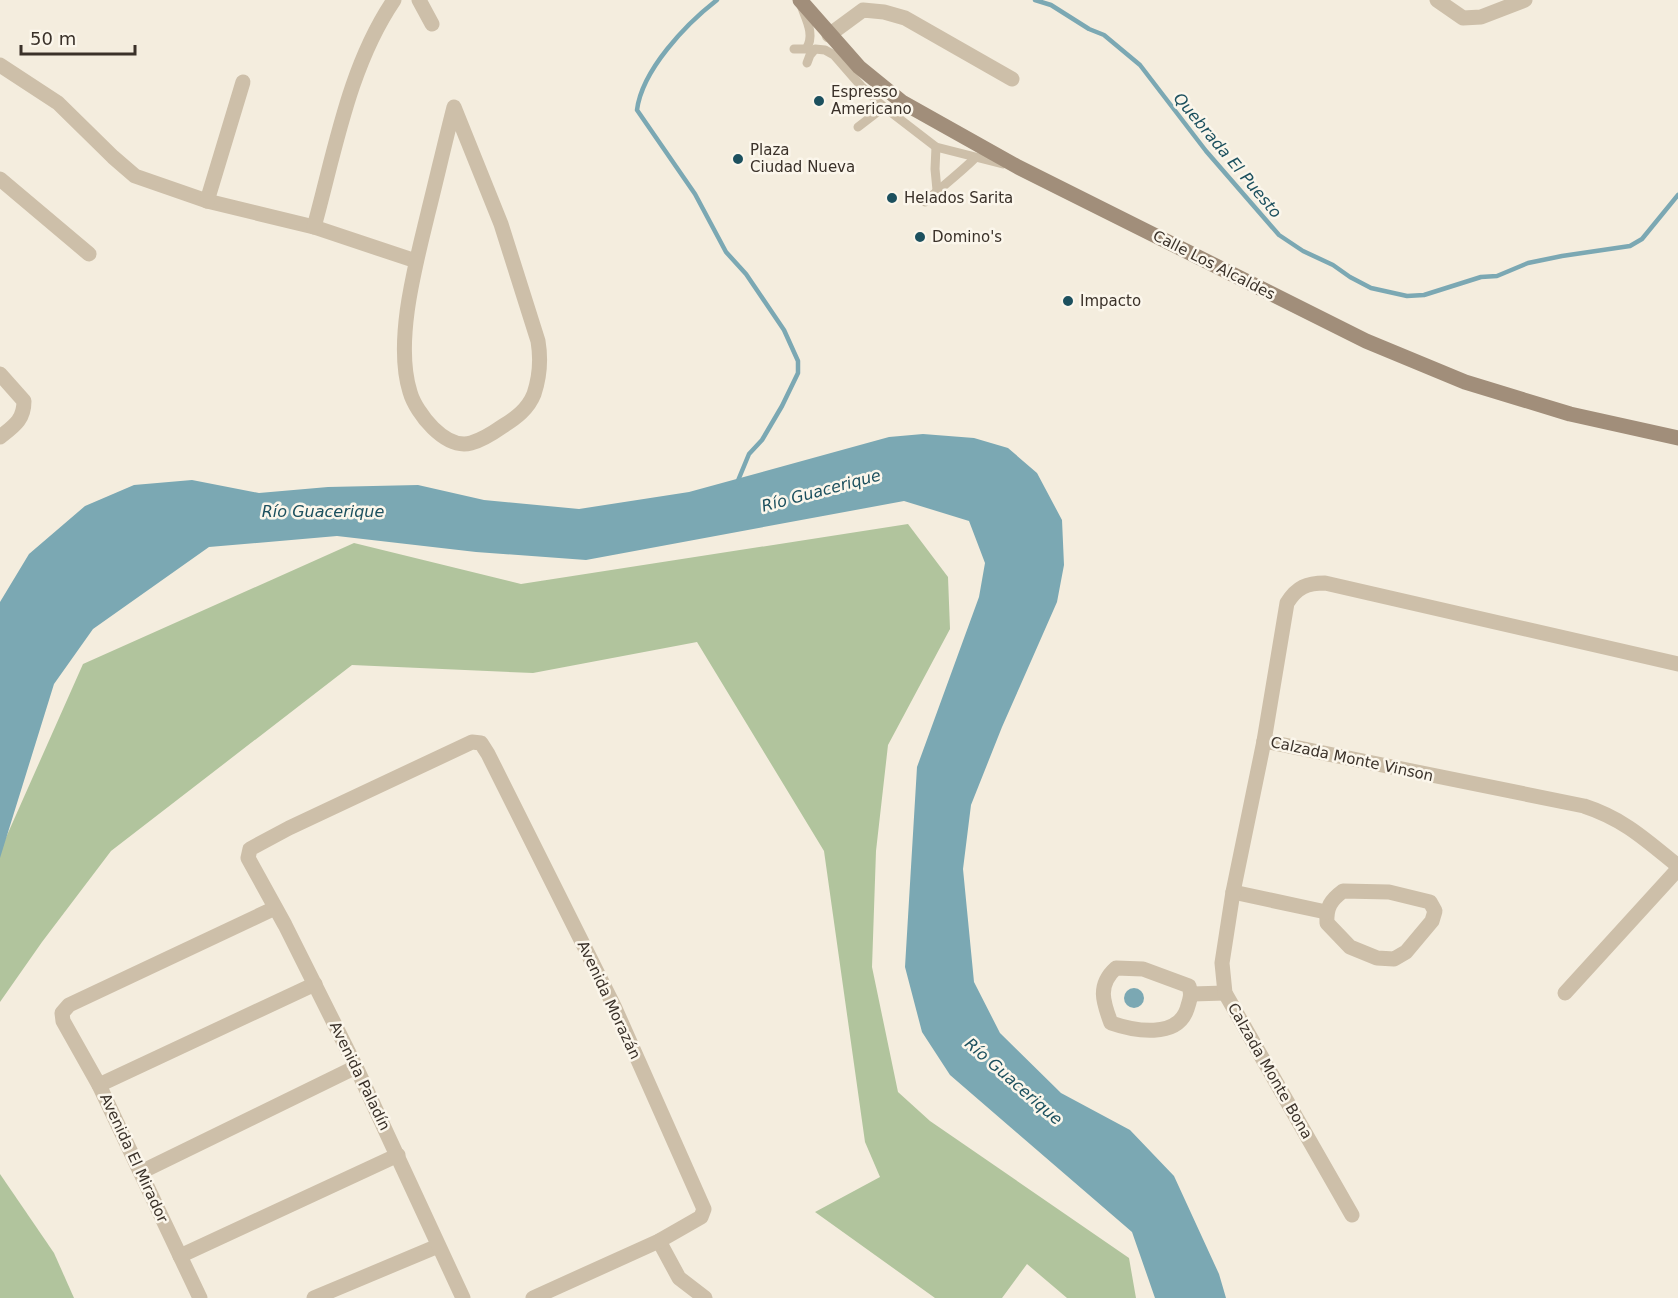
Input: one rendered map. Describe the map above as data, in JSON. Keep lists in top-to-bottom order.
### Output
{
  "streets": {
    "main road": ["Calle Los Alcaldes"],
    "street": [
      "Calzada Monte Vinson",
      "Avenida Morazán",
      "Calzada Monte Bona",
      "Avenida Paladín",
      "Avenida El Mirador"
    ]
  },
  "crossings": [
    ["Calzada Monte Vinson", "Calzada Monte Bona"],
    ["Avenida Morazán", "Avenida Paladín"],
    ["Avenida Paladín", "Avenida El Mirador"]
  ],
  "water": ["Quebrada El Puesto", "Río Guacerique"],
  "places": [
    "Espresso Americano",
    "Plaza Ciudad Nueva",
    "Helados Sarita",
    "Domino's",
    "Impacto"
  ],
  "scale_bar": "50 m"
}
